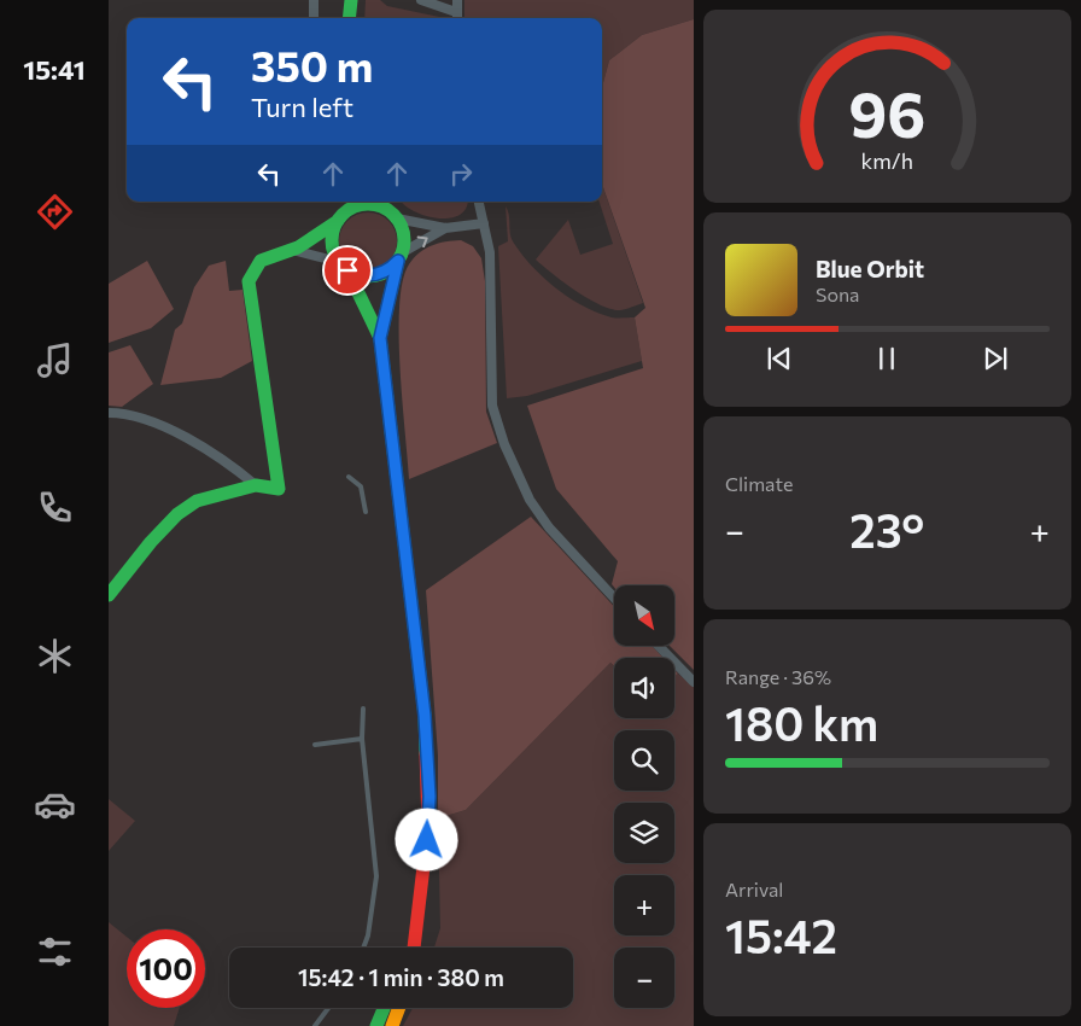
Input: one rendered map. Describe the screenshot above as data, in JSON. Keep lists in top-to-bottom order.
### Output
{
  "north": "bottom right",
  "page": {
    "tabs": "15:41",
    "turn": ["350 m", "Turn left"],
    "song": ["Blue Orbit", "Sona"],
    "tile": [
      "Climate",
      ["Range · 36%", "180 km"],
      ["Arrival", "15:42"]
    ],
    "heat": ["−", "23°", "+"],
    "map_buttons": ["+", "−"],
    "limit": "100",
    "trip": "15:42 · 1 min · 380 m",
    "gauge": ["96", "km/h"]
  }
}
